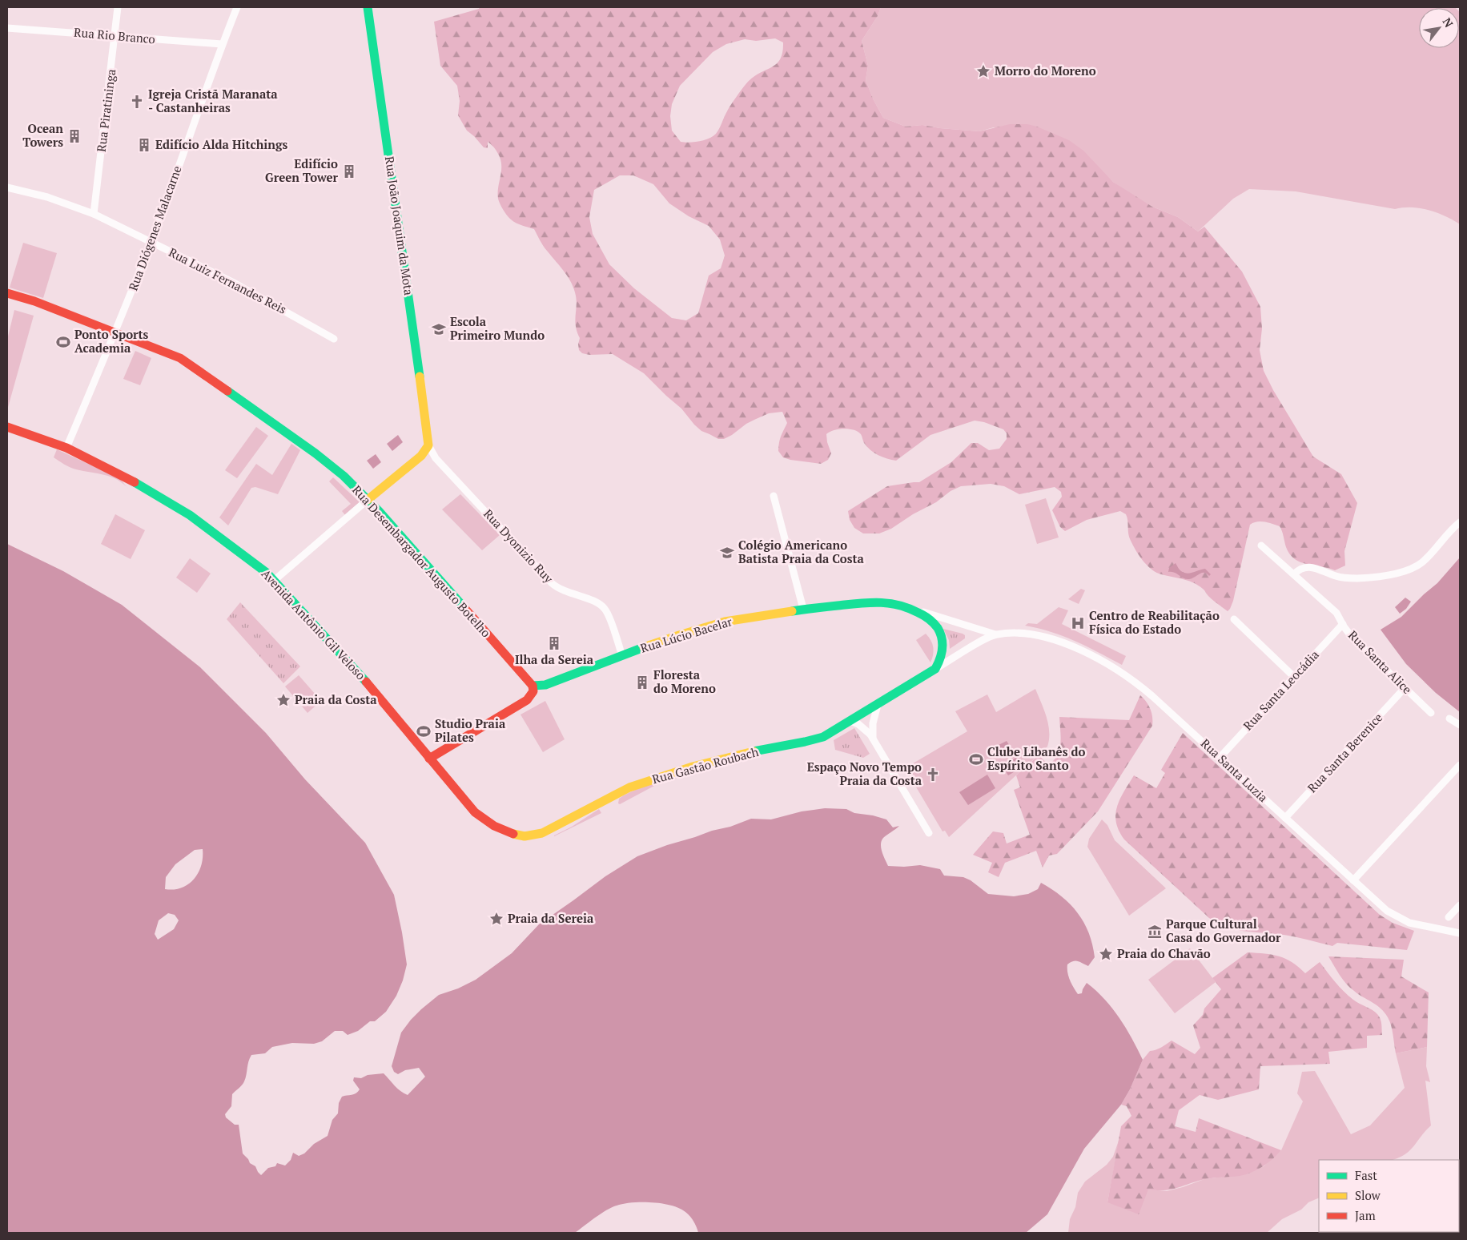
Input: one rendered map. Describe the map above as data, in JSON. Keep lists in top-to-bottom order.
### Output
{
  "streets": {
    "street": [
      "Rua Rio Branco",
      "Rua Piratininga",
      "Rua João Joaquim da Mota",
      "Rua Diógenes Malacarne",
      "Rua Luiz Fernandes Reis",
      "Rua Dyonizio Ruy",
      "Rua Desembargador Augusto Botelho",
      "Avenida Antônio Gil Veloso",
      "Rua Lúcio Bacelar",
      "Rua Santa Alice",
      "Rua Santa Leocádia",
      "Rua Santa Berenice",
      "Rua Gastão Roubach",
      "Rua Santa Luzia"
    ]
  },
  "crossings": [
    ["Rua Rio Branco", "Rua Piratininga"],
    ["Rua Rio Branco", "Rua Diógenes Malacarne"],
    ["Rua Piratininga", "Rua Luiz Fernandes Reis"],
    ["Rua João Joaquim da Mota", "Rua Dyonizio Ruy"],
    ["Rua Diógenes Malacarne", "Rua Luiz Fernandes Reis"],
    ["Rua Diógenes Malacarne", "Rua Desembargador Augusto Botelho"],
    ["Rua Diógenes Malacarne", "Avenida Antônio Gil Veloso"],
    ["Rua Dyonizio Ruy", "Rua Lúcio Bacelar"],
    ["Rua Desembargador Augusto Botelho", "Rua Lúcio Bacelar"],
    ["Avenida Antônio Gil Veloso", "Rua Gastão Roubach"],
    ["Rua Lúcio Bacelar", "Rua Gastão Roubach"],
    ["Rua Lúcio Bacelar", "Rua Santa Luzia"],
    ["Rua Santa Alice", "Rua Santa Leocádia"],
    ["Rua Santa Alice", "Rua Santa Berenice"],
    ["Rua Santa Leocádia", "Rua Santa Luzia"],
    ["Rua Santa Berenice", "Rua Santa Luzia"],
    ["Rua Gastão Roubach", "Rua Santa Luzia"]
  ],
  "places": {
    "place": [
      "Morro do Moreno",
      "Praia da Costa",
      "Praia da Sereia",
      "Praia do Chavão"
    ],
    "church": ["Igreja Cristã Maranata - Castanheiras", "Espaço Novo Tempo Praia da Costa"],
    "building": [
      "Ocean Towers",
      "Edifício Alda Hitchings",
      "Edifício Green Tower",
      "Ilha da Sereia",
      "Floresta do Moreno"
    ],
    "school or university": ["Escola Primeiro Mundo", "Colégio Americano Batista Praia da Costa"],
    "sports": ["Ponto Sports Academia", "Studio Praia Pilates", "Clube Libanês do Espírito Santo"],
    "hospital": ["Centro de Reabilitação Física do Estado"],
    "museum": ["Parque Cultural Casa do Governador"]
  },
  "legend": ["Fast", "Slow", "Jam"],
  "north": "top right"
}
